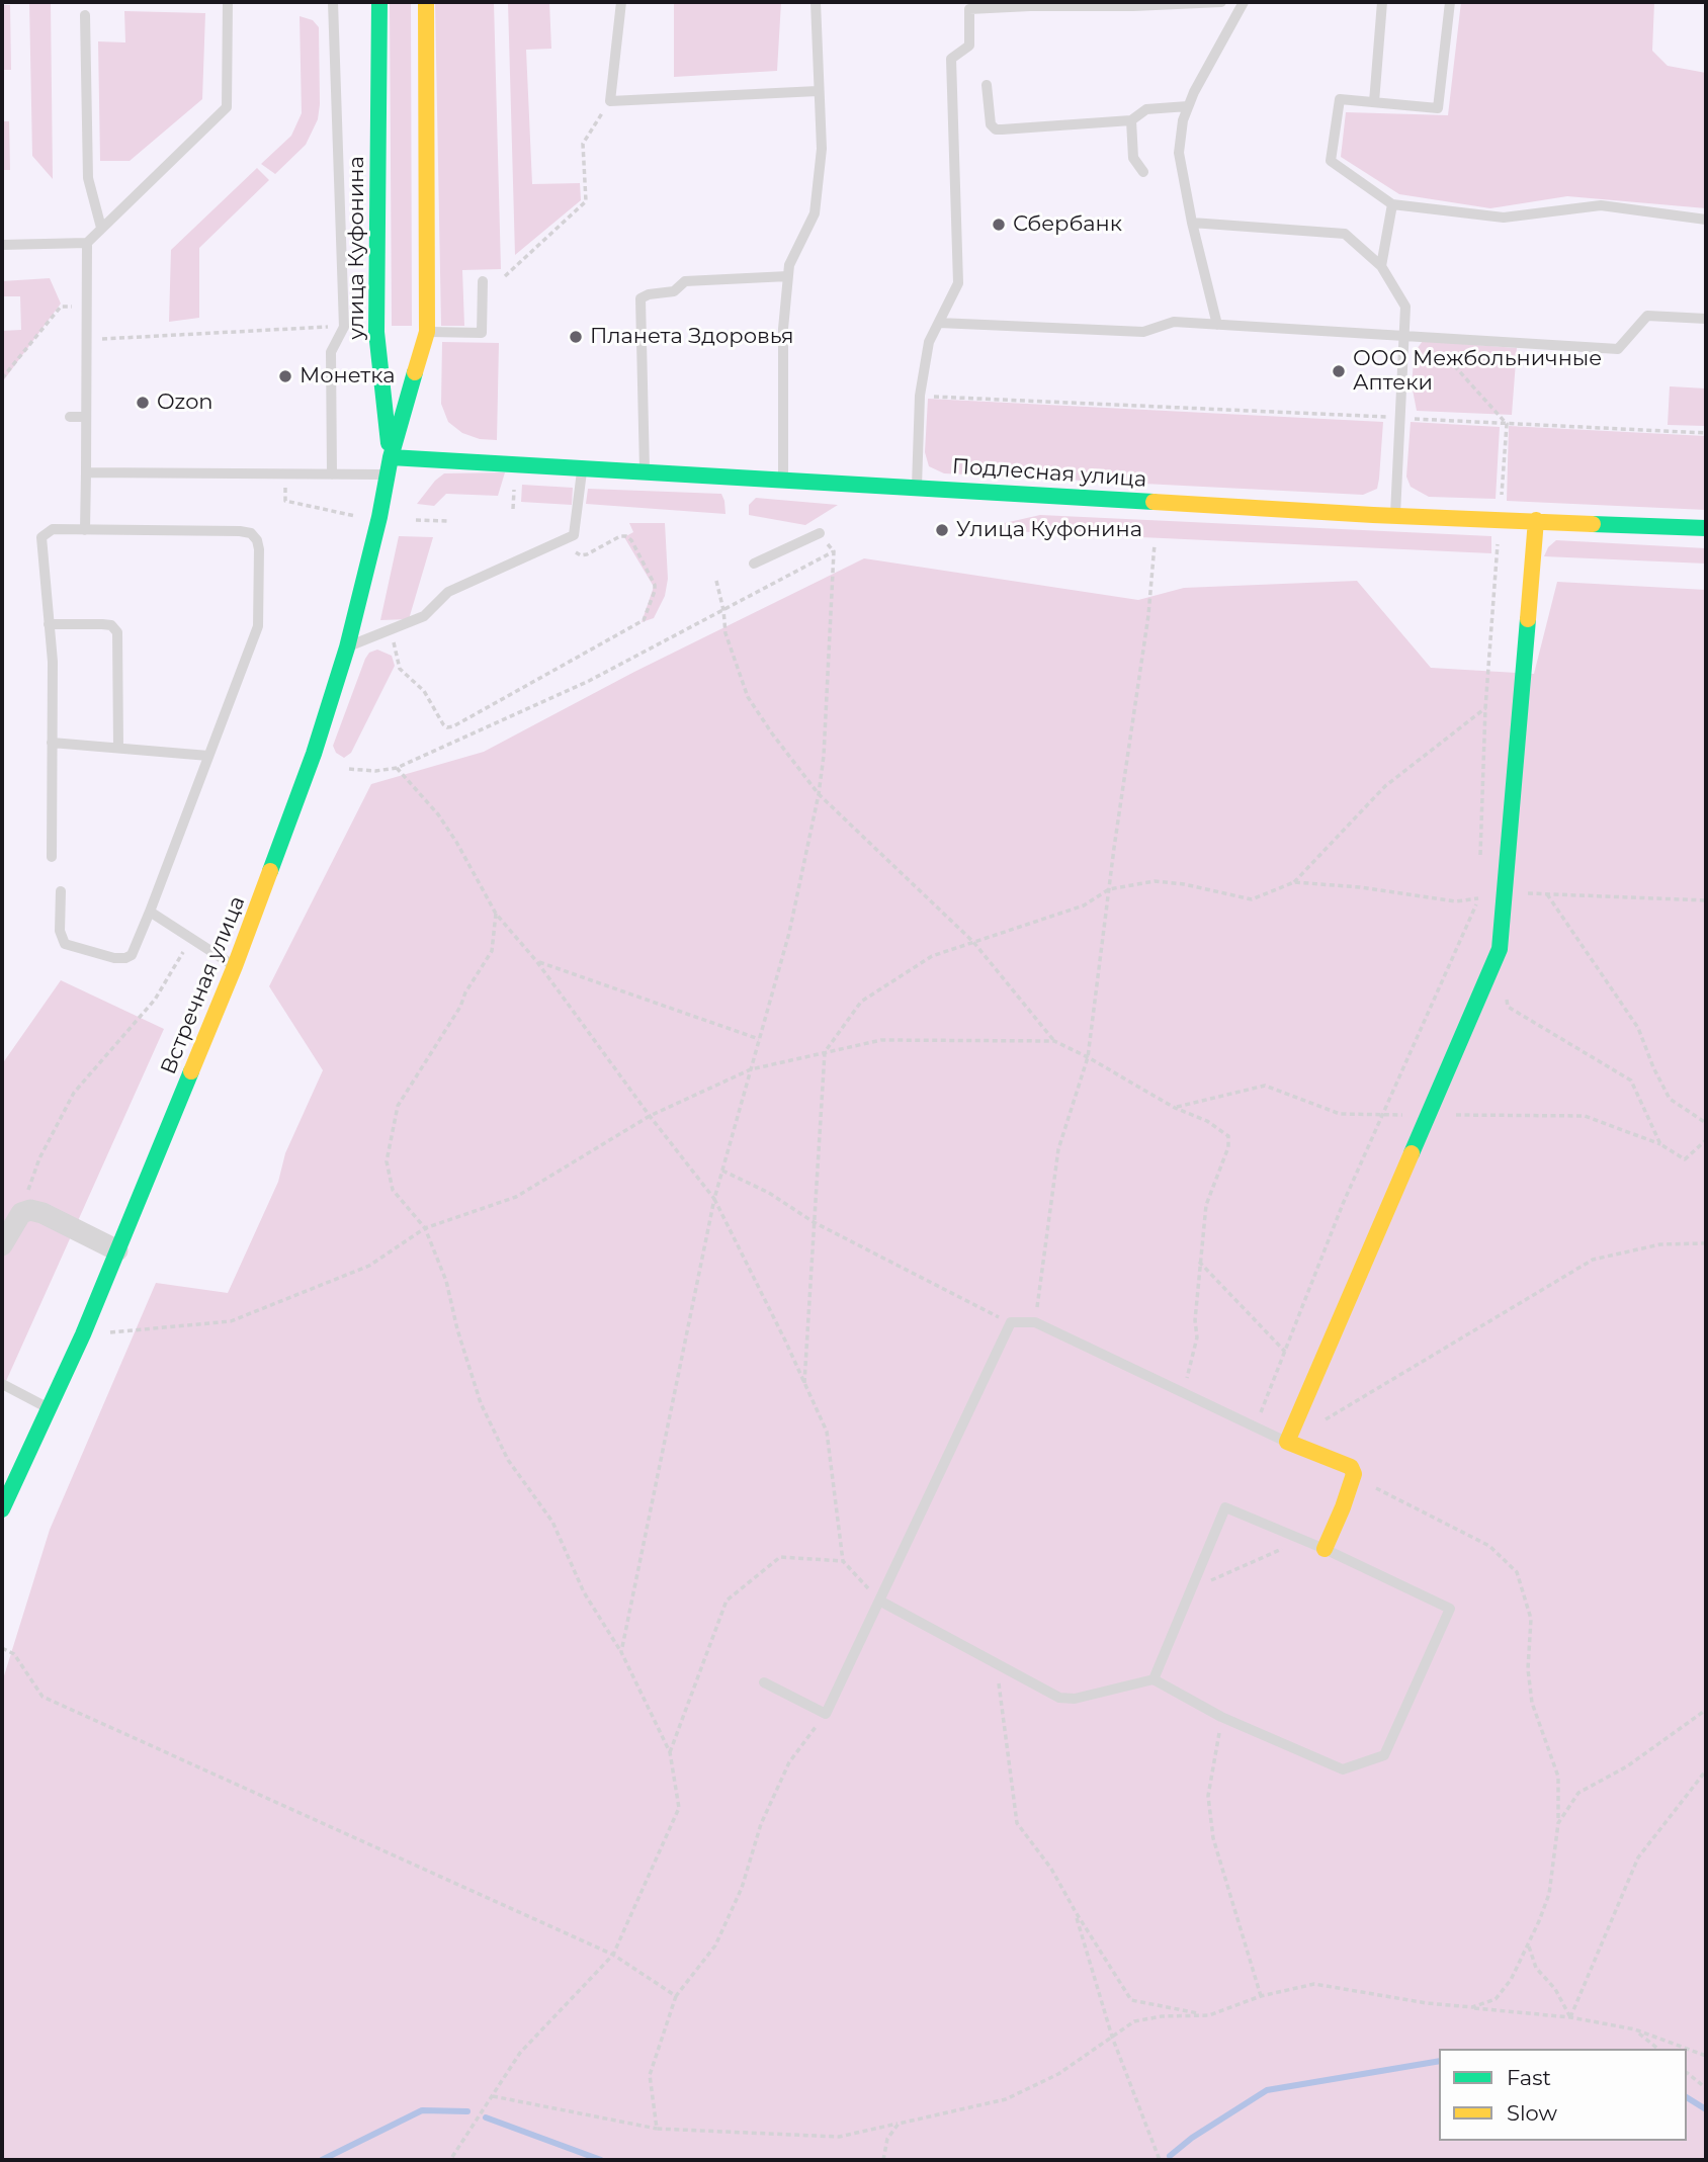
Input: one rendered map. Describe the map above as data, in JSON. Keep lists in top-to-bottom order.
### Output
{
  "streets": {
    "main road": ["улица Куфонина", "Подлесная улица", "Встречная улица"]
  },
  "crossings": [
    ["улица Куфонина", "Подлесная улица"],
    ["улица Куфонина", "Встречная улица"],
    ["Подлесная улица", "Встречная улица"]
  ],
  "places": [
    "Сбербанк",
    "Планета Здоровья",
    "ООО Межбольничные Аптеки",
    "Монетка",
    "Ozon",
    "Улица Куфонина"
  ],
  "legend": ["Fast", "Slow"]
}
